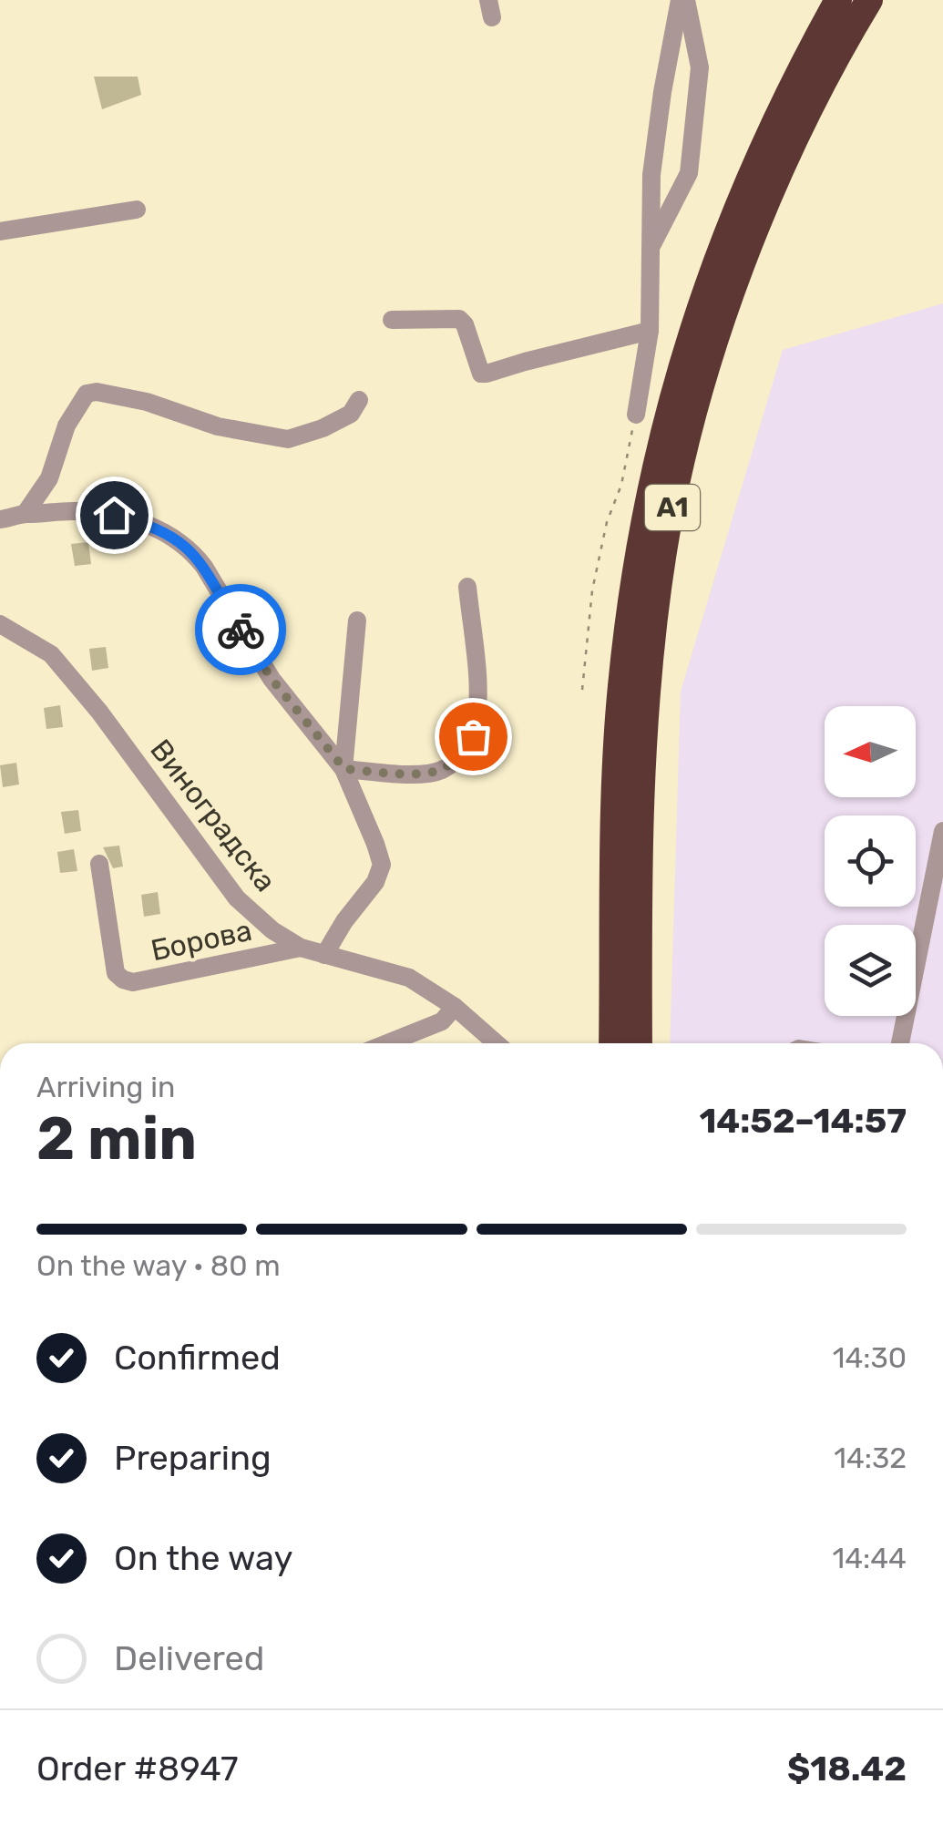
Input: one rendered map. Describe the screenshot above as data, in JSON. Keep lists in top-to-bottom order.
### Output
{
  "streets": {
    "highway": ["A1"],
    "street": ["Виноградска", "Борова"]
  },
  "crossings": [
    ["Виноградска", "Борова"]
  ],
  "north": "left",
  "page": {
    "heading": ["2 min", "Arriving in", "14:52–14:57"],
    "panel": ["Order #8947", "$18.42"],
    "bar": "On the way · 80 m",
    "list": [
      ["Confirmed", "14:30"],
      ["Preparing", "14:32"],
      ["On the way", "14:44"],
      "Delivered"
    ]
  }
}
